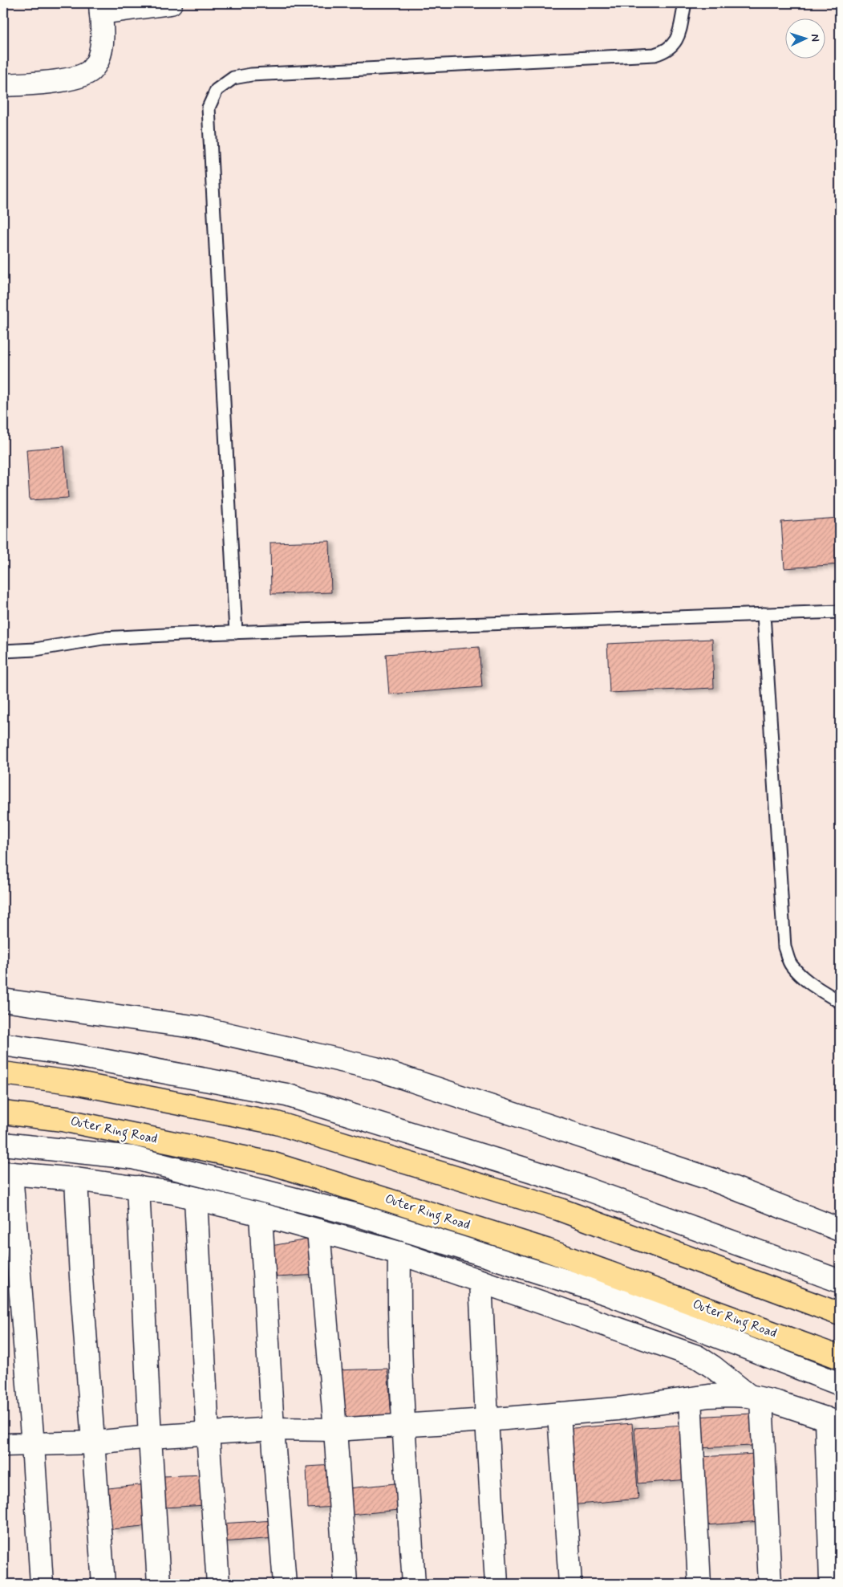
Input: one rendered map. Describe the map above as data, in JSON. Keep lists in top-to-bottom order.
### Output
{
  "streets": {
    "main road": ["Outer Ring Road"]
  },
  "north": "right"
}
